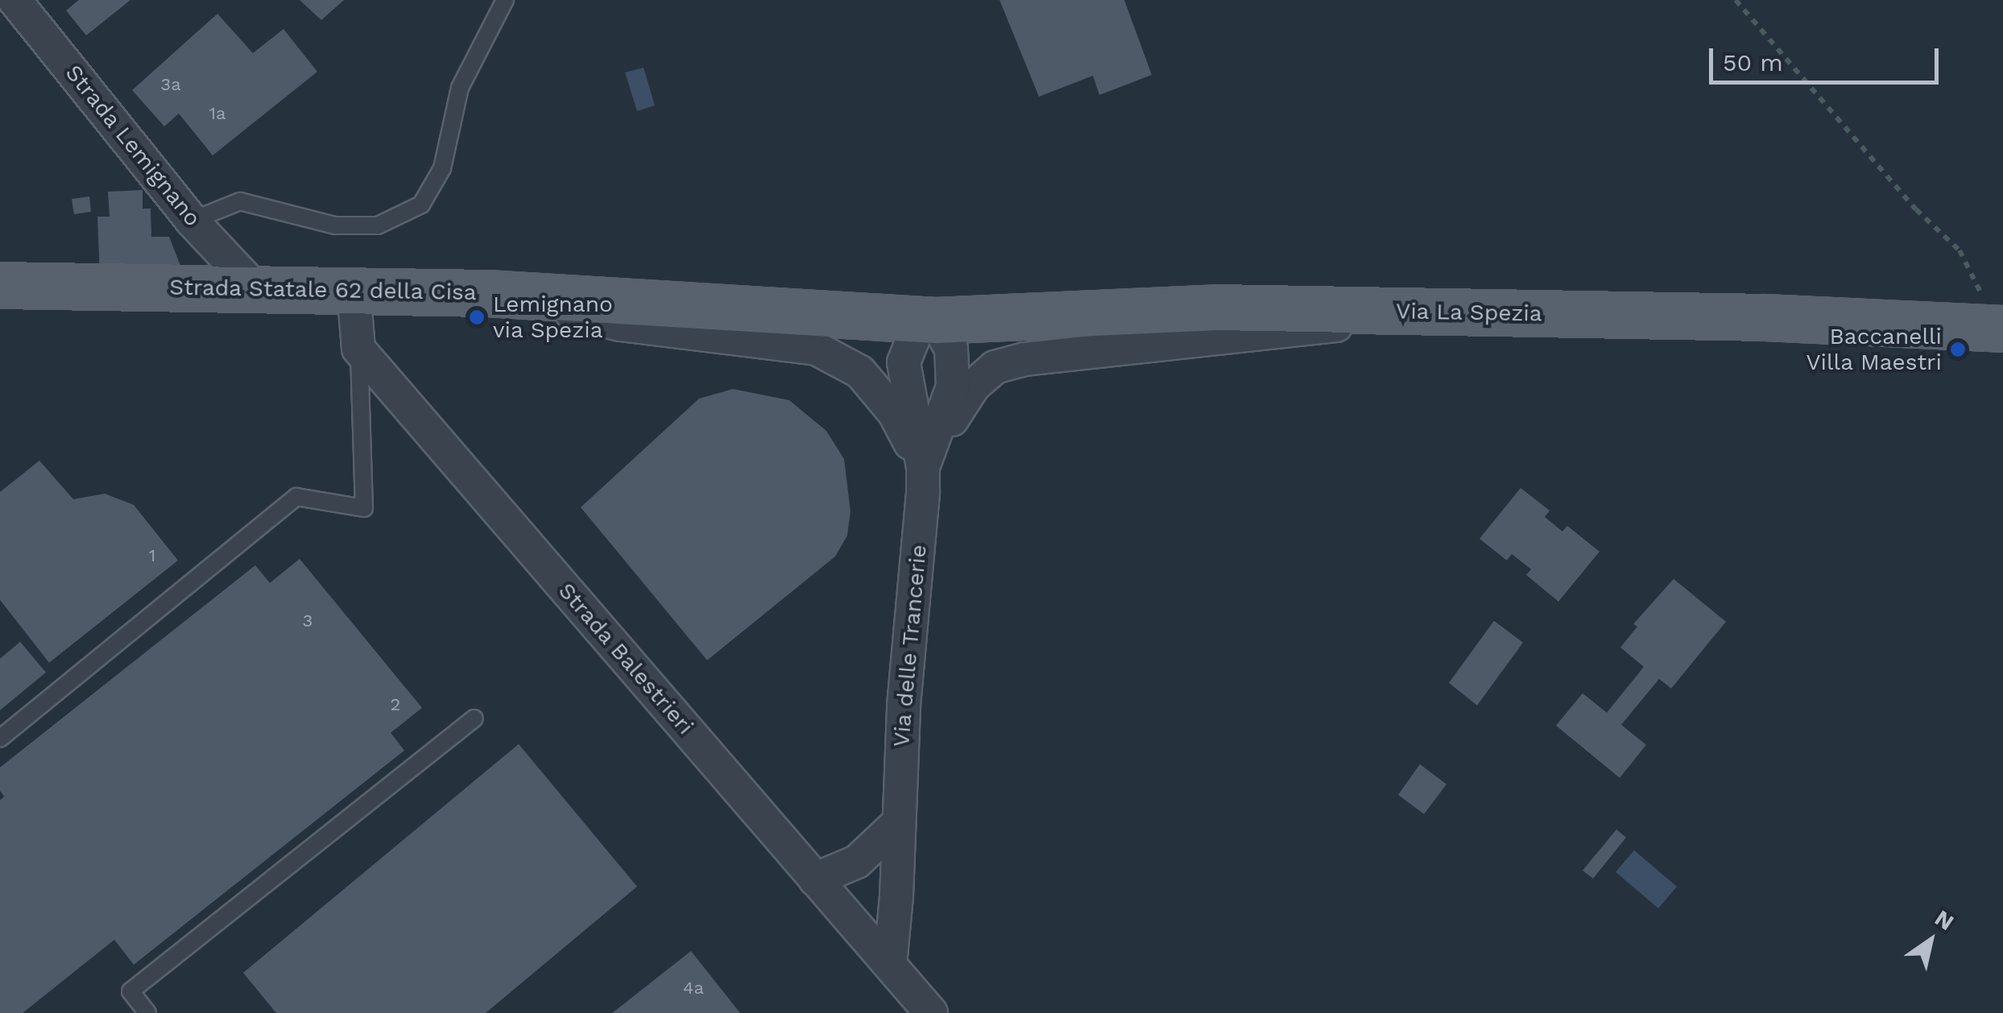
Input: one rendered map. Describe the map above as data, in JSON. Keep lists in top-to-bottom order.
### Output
{
  "streets": {
    "main road": ["Strada Statale 62 della Cisa", "Via La Spezia"],
    "street": ["Strada Lemignano", "Via delle Trancerie", "Strada Balestrieri"]
  },
  "crossings": [
    ["Strada Lemignano", "Strada Statale 62 della Cisa"],
    ["Strada Statale 62 della Cisa", "Via La Spezia"],
    ["Via delle Trancerie", "Strada Balestrieri"]
  ],
  "places": ["Lemignano via Spezia", "Baccanelli Villa Maestri"],
  "house_numbers": [
    "3a",
    "1a",
    "1",
    "3",
    "2",
    "4a"
  ],
  "scale_bar": "50 m",
  "north": "top right"
}
